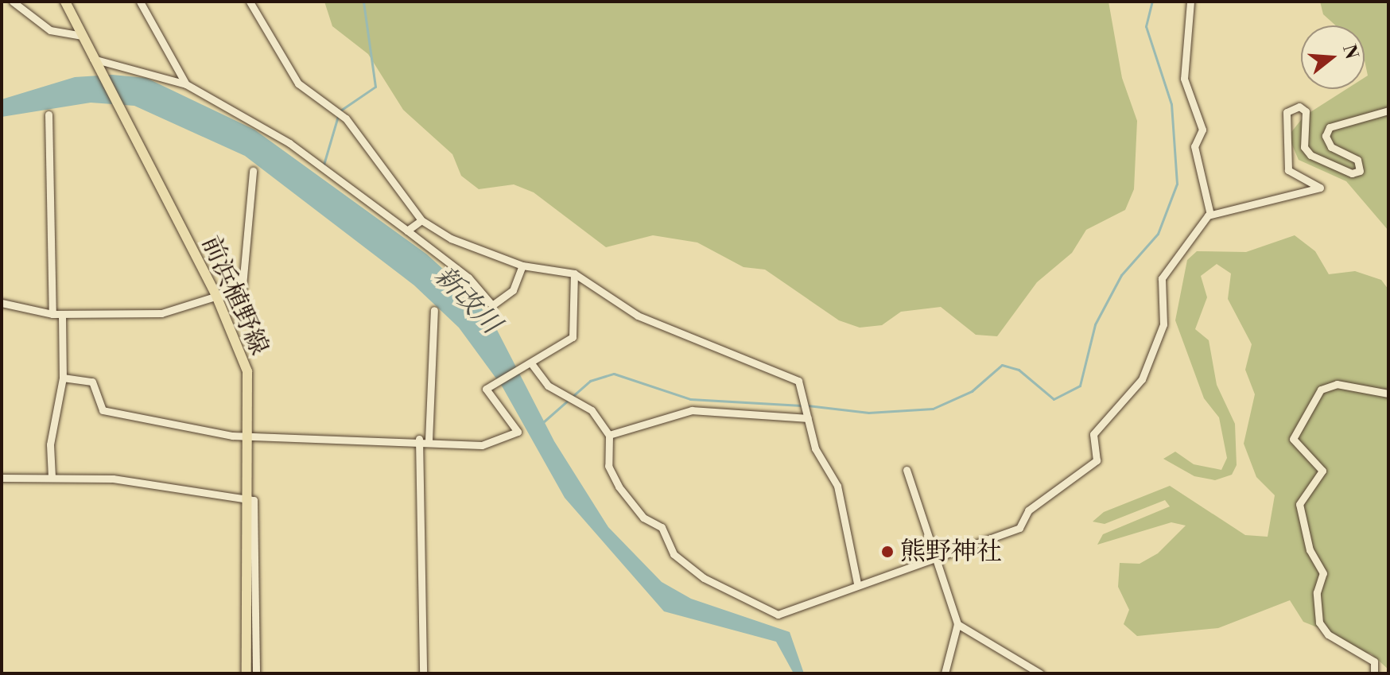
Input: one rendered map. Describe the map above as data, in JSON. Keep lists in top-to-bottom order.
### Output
{
  "streets": {
    "main road": ["前浜植野線"]
  },
  "water": ["新改川"],
  "places": ["熊野神社"],
  "north": "right"
}
